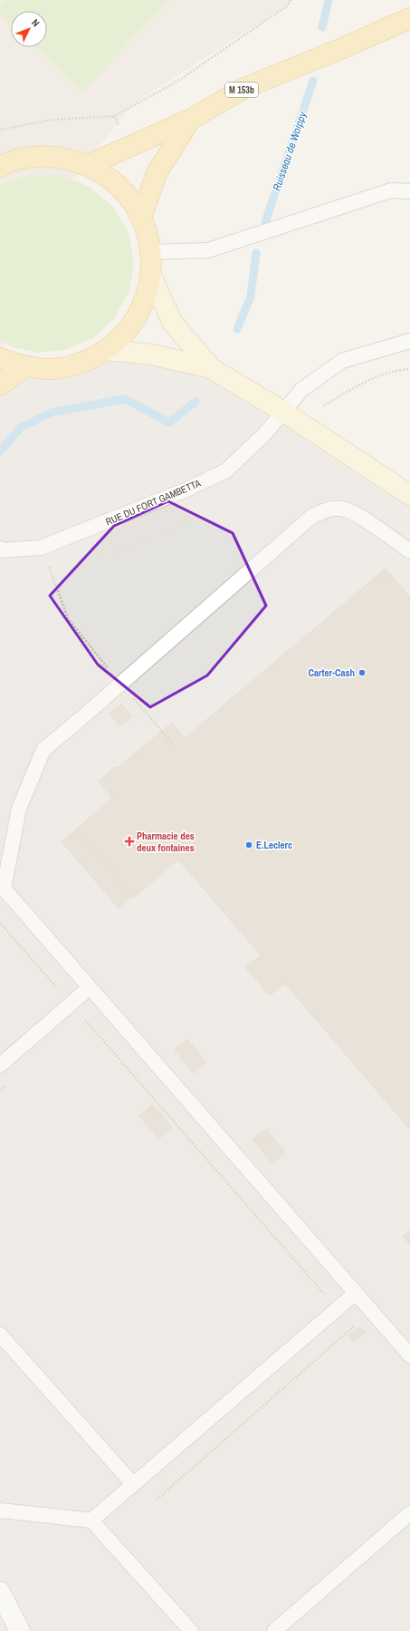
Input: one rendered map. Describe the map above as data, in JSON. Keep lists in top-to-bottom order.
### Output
{
  "streets": {
    "main road": ["M 153b"],
    "lane": ["RUE DU FORT GAMBETTA"]
  },
  "water": ["Ruisseau de Woippy"],
  "places": {
    "other": ["Carter-Cash", "E.Leclerc"],
    "health": ["Pharmacie des deux fontaines"]
  },
  "north": "top right"
}
